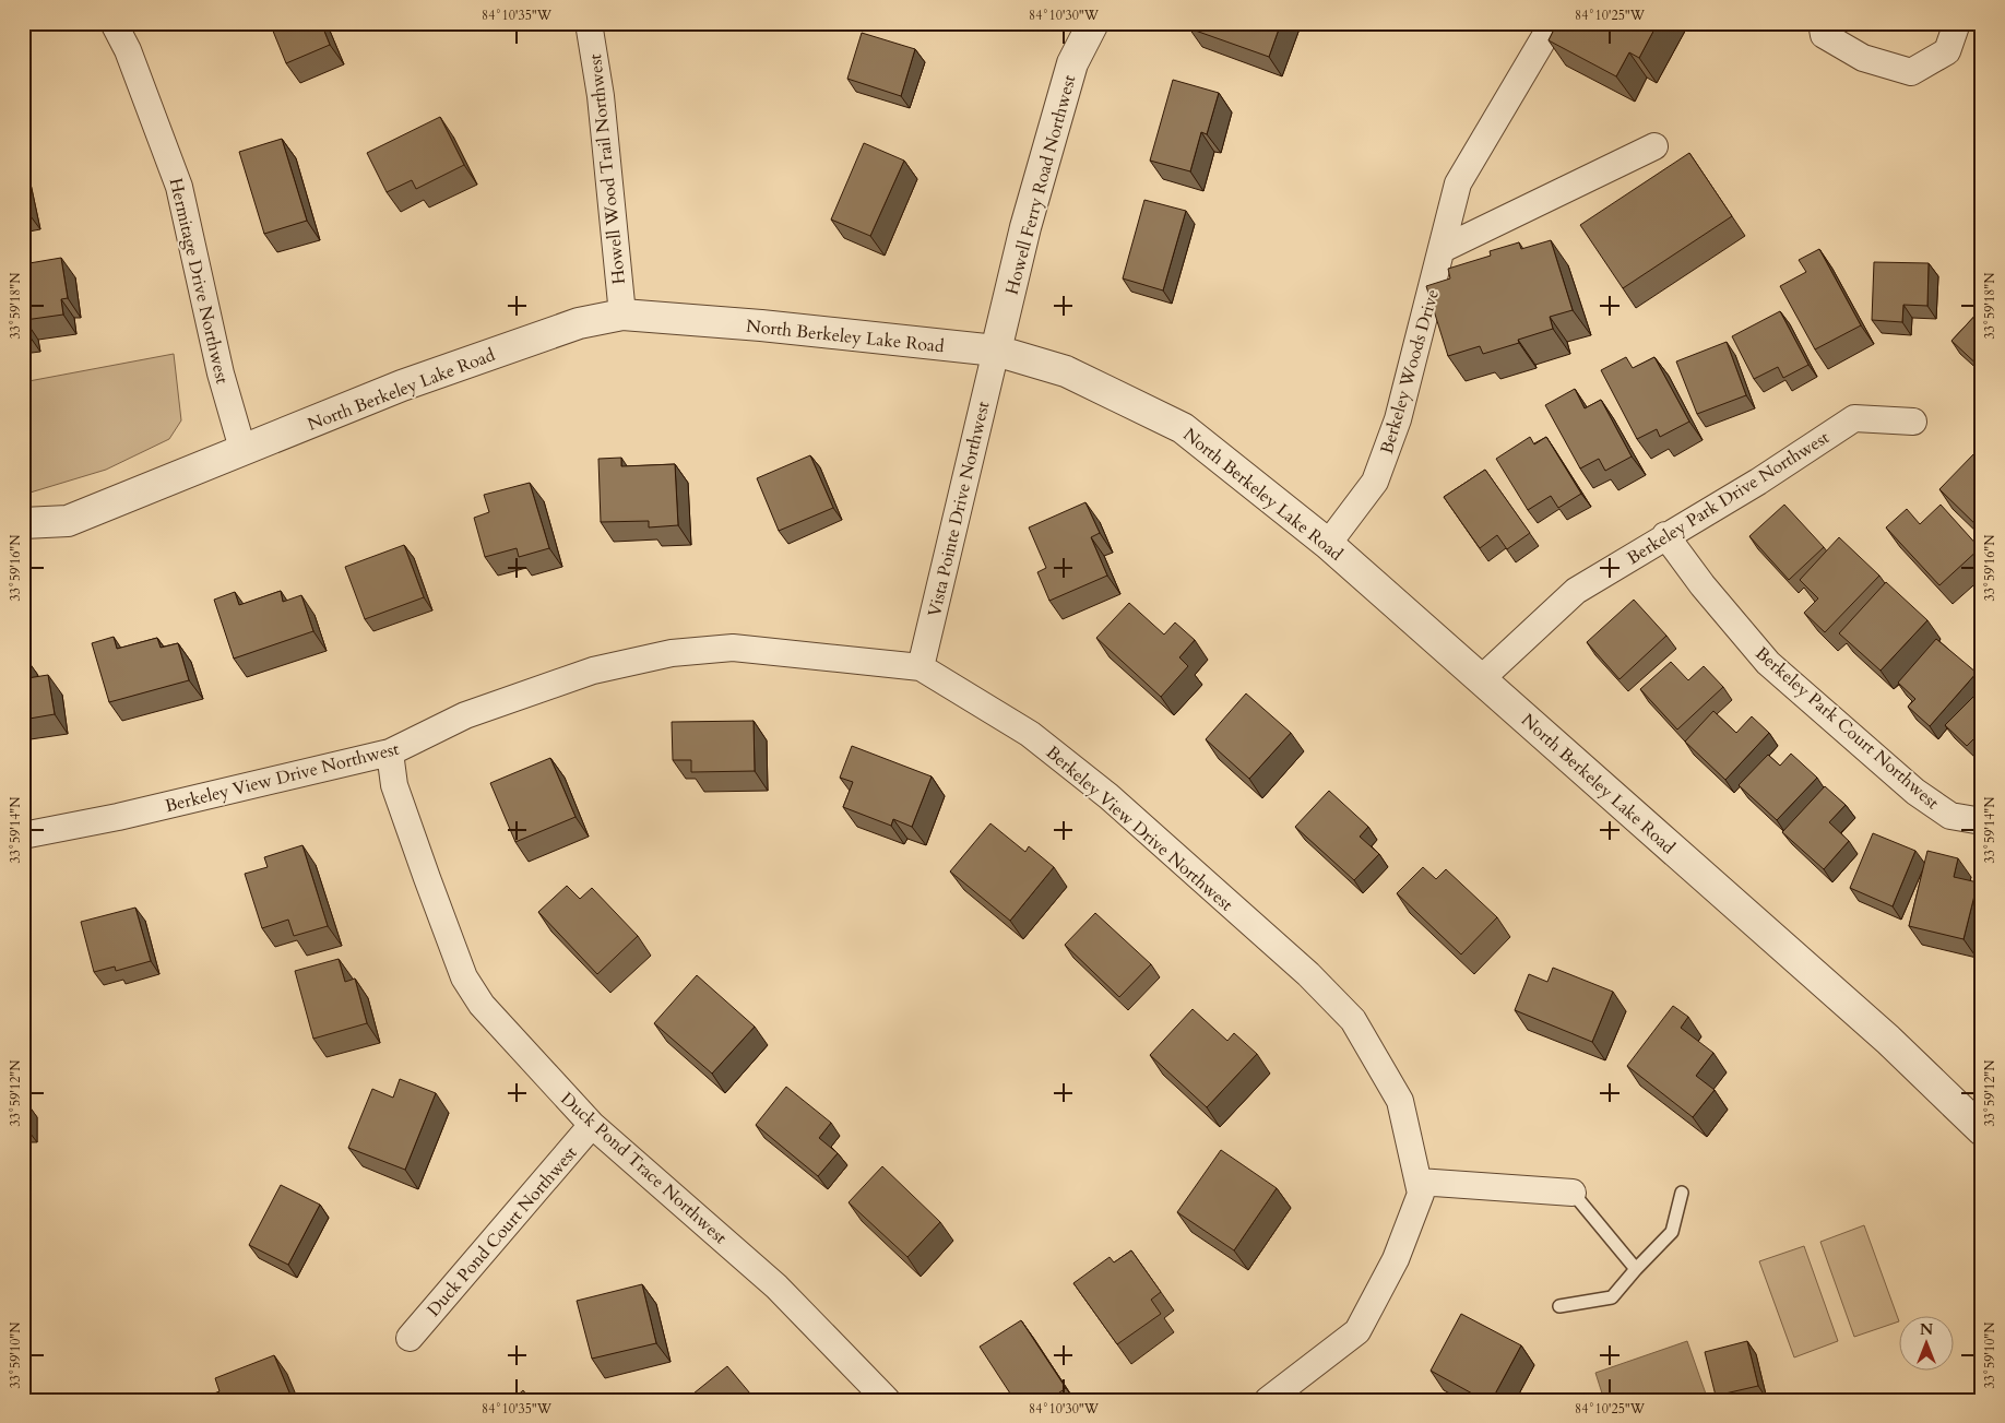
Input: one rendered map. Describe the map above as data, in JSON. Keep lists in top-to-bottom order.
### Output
{
  "streets": {
    "street": [
      "Howell Wood Trail Northwest",
      "Howell Ferry Road Northwest",
      "Hermitage Drive Northwest",
      "North Berkeley Lake Road",
      "Berkeley Woods Drive",
      "Berkeley Park Drive Northwest",
      "Vista Pointe Drive Northwest",
      "Berkeley Park Court Northwest",
      "Berkeley View Drive Northwest",
      "Duck Pond Trace Northwest",
      "Duck Pond Court Northwest"
    ]
  },
  "crossings": [
    ["Howell Wood Trail Northwest", "North Berkeley Lake Road"],
    ["Howell Ferry Road Northwest", "North Berkeley Lake Road"],
    ["Howell Ferry Road Northwest", "Vista Pointe Drive Northwest"],
    ["Hermitage Drive Northwest", "North Berkeley Lake Road"],
    ["North Berkeley Lake Road", "Berkeley Woods Drive"],
    ["North Berkeley Lake Road", "Berkeley Park Drive Northwest"],
    ["North Berkeley Lake Road", "Vista Pointe Drive Northwest"],
    ["Berkeley Park Drive Northwest", "Berkeley Park Court Northwest"],
    ["Vista Pointe Drive Northwest", "Berkeley View Drive Northwest"],
    ["Berkeley View Drive Northwest", "Duck Pond Trace Northwest"],
    ["Duck Pond Trace Northwest", "Duck Pond Court Northwest"]
  ],
  "north": "top",
  "coordinates": [
    "84°10'35\"W",
    "84°10'30\"W",
    "84°10'25\"W",
    "33°59'18\"N",
    "33°59'16\"N",
    "33°59'14\"N",
    "33°59'12\"N",
    "33°59'10\"N"
  ]
}
